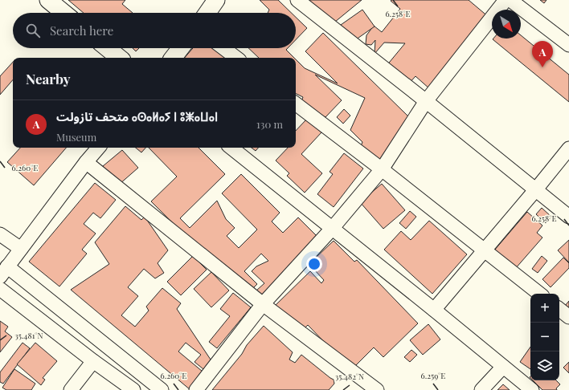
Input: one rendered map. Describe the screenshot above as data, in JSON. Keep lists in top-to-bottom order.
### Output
{
  "north": "bottom right",
  "page": {
    "search": "Search here",
    "pins": "A",
    "heading": "Nearby",
    "list": [
      {
        "mark": "A",
        "name": "متحف تازولت ⴰⵙⴰⵍⴰⵢ ⵏ ⵓⵥⴰⵡⴰⵏ",
        "note": "Museum",
        "value": "130 m"
      }
    ],
    "map_buttons": ["+", "−"]
  },
  "coordinates": [
    "6.258°E",
    "6.260°E",
    "35.481°N",
    "6.259°E",
    "35.482°N"
  ]
}
